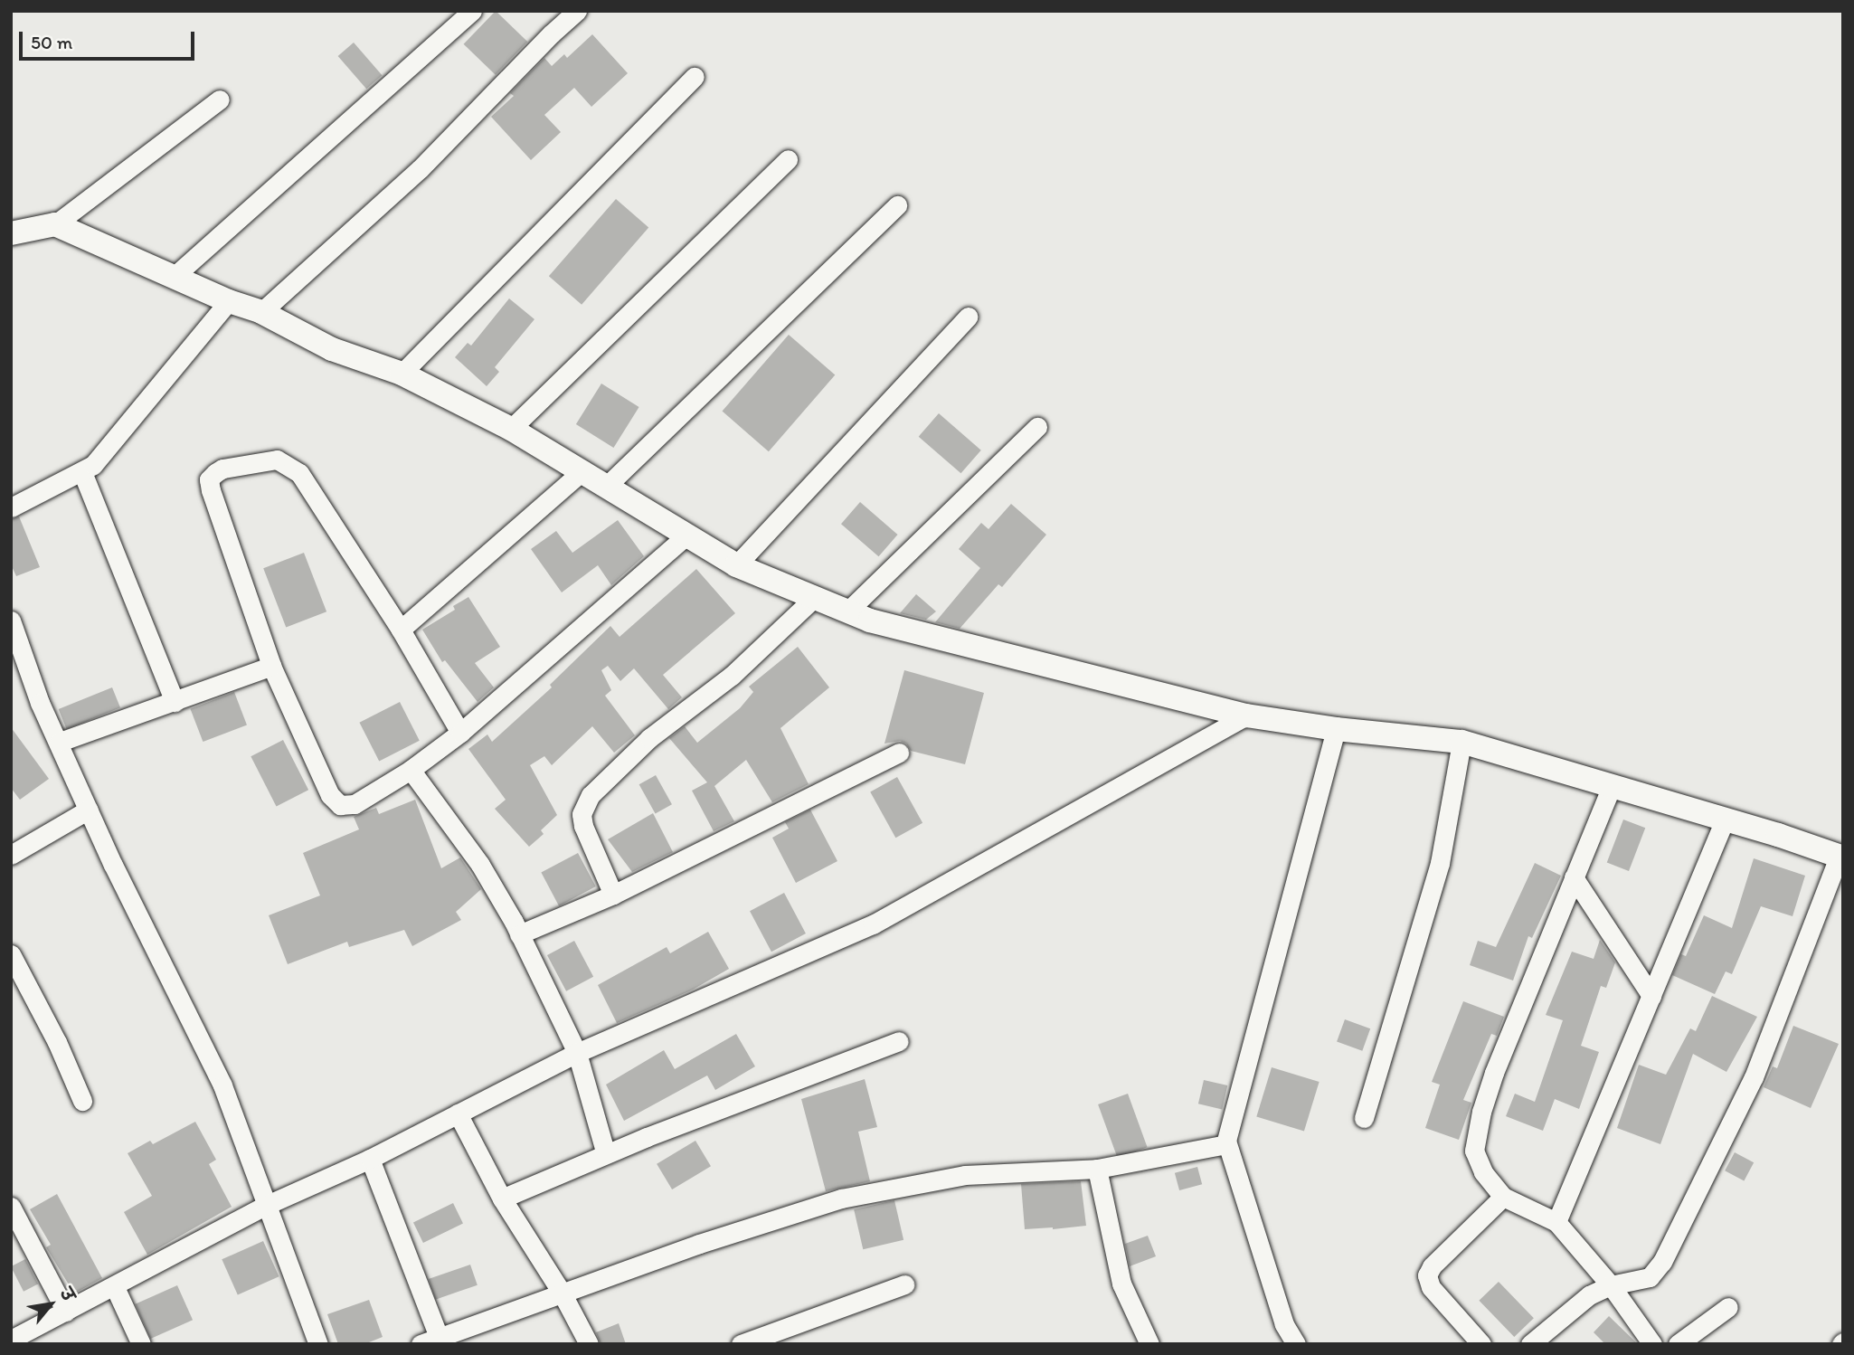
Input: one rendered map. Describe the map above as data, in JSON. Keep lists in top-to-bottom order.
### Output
{
  "scale_bar": "50 m",
  "north": "top right"
}
